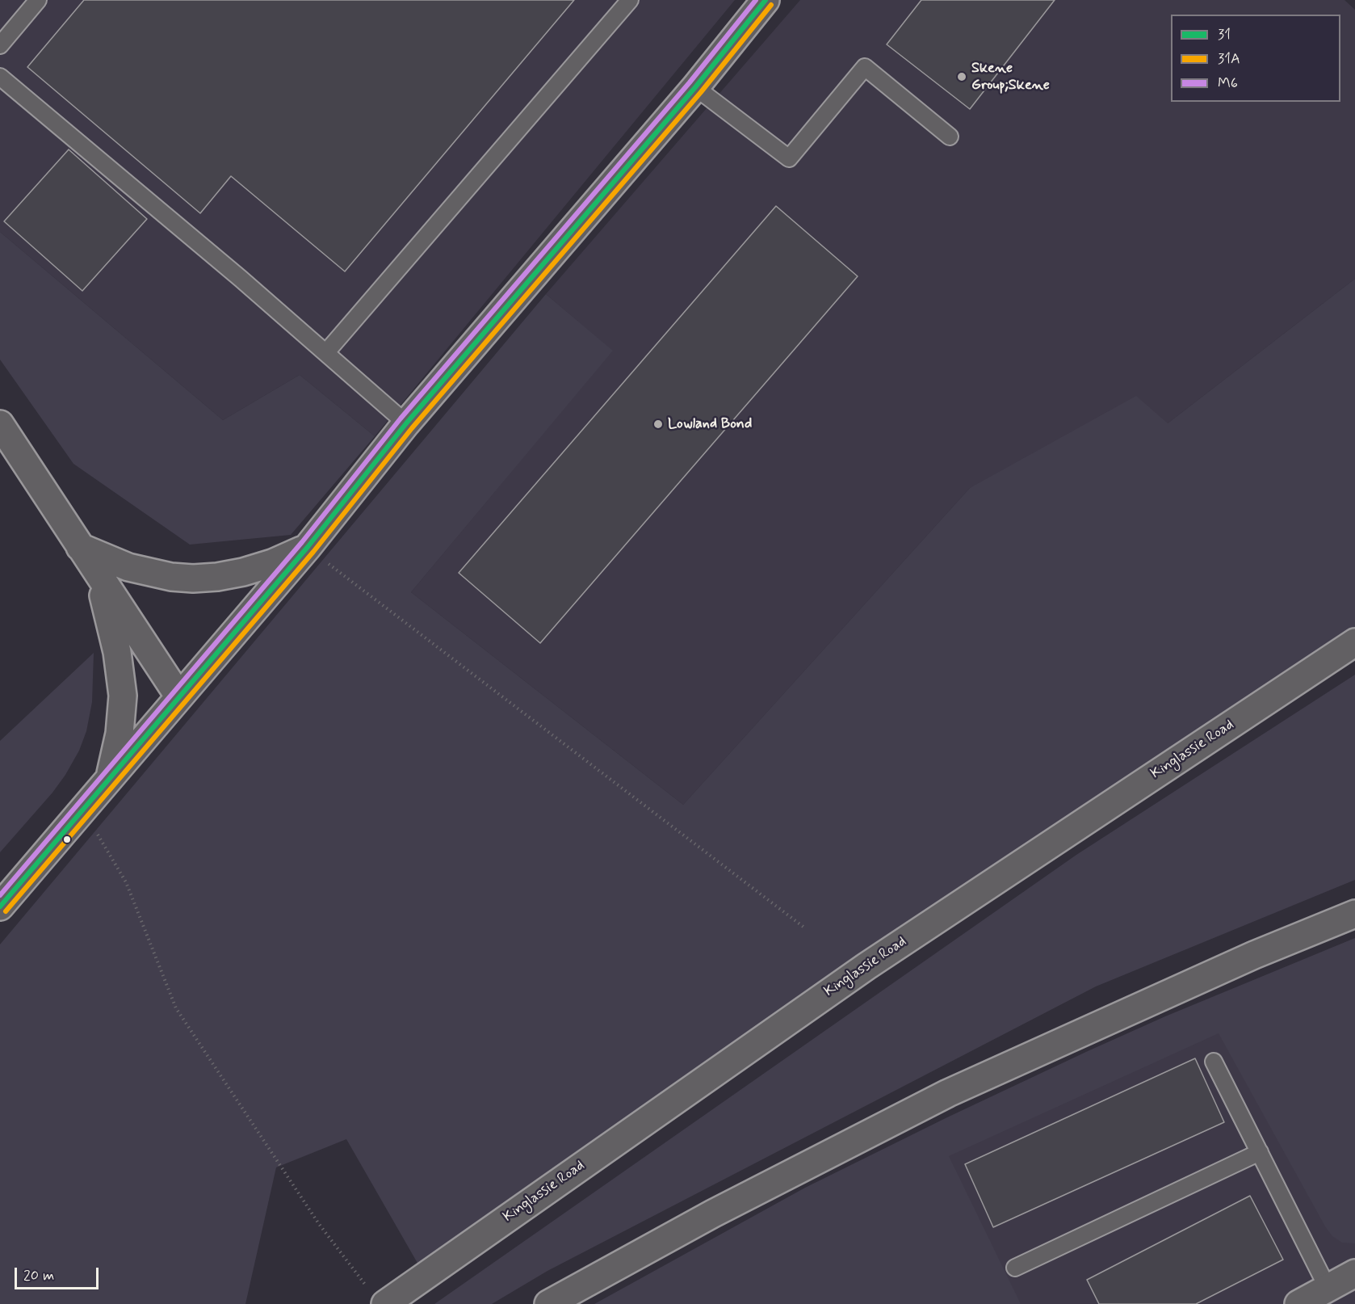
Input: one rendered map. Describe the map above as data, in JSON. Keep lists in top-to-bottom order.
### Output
{
  "streets": {
    "street": ["Kinglassie Road"]
  },
  "places": ["Skene Group;Skene", "Lowland Bond"],
  "lines": ["transit line 31", "transit line M6", "transit line 31A"],
  "legend": ["31", "31A", "M6"],
  "scale_bar": "20 m"
}
